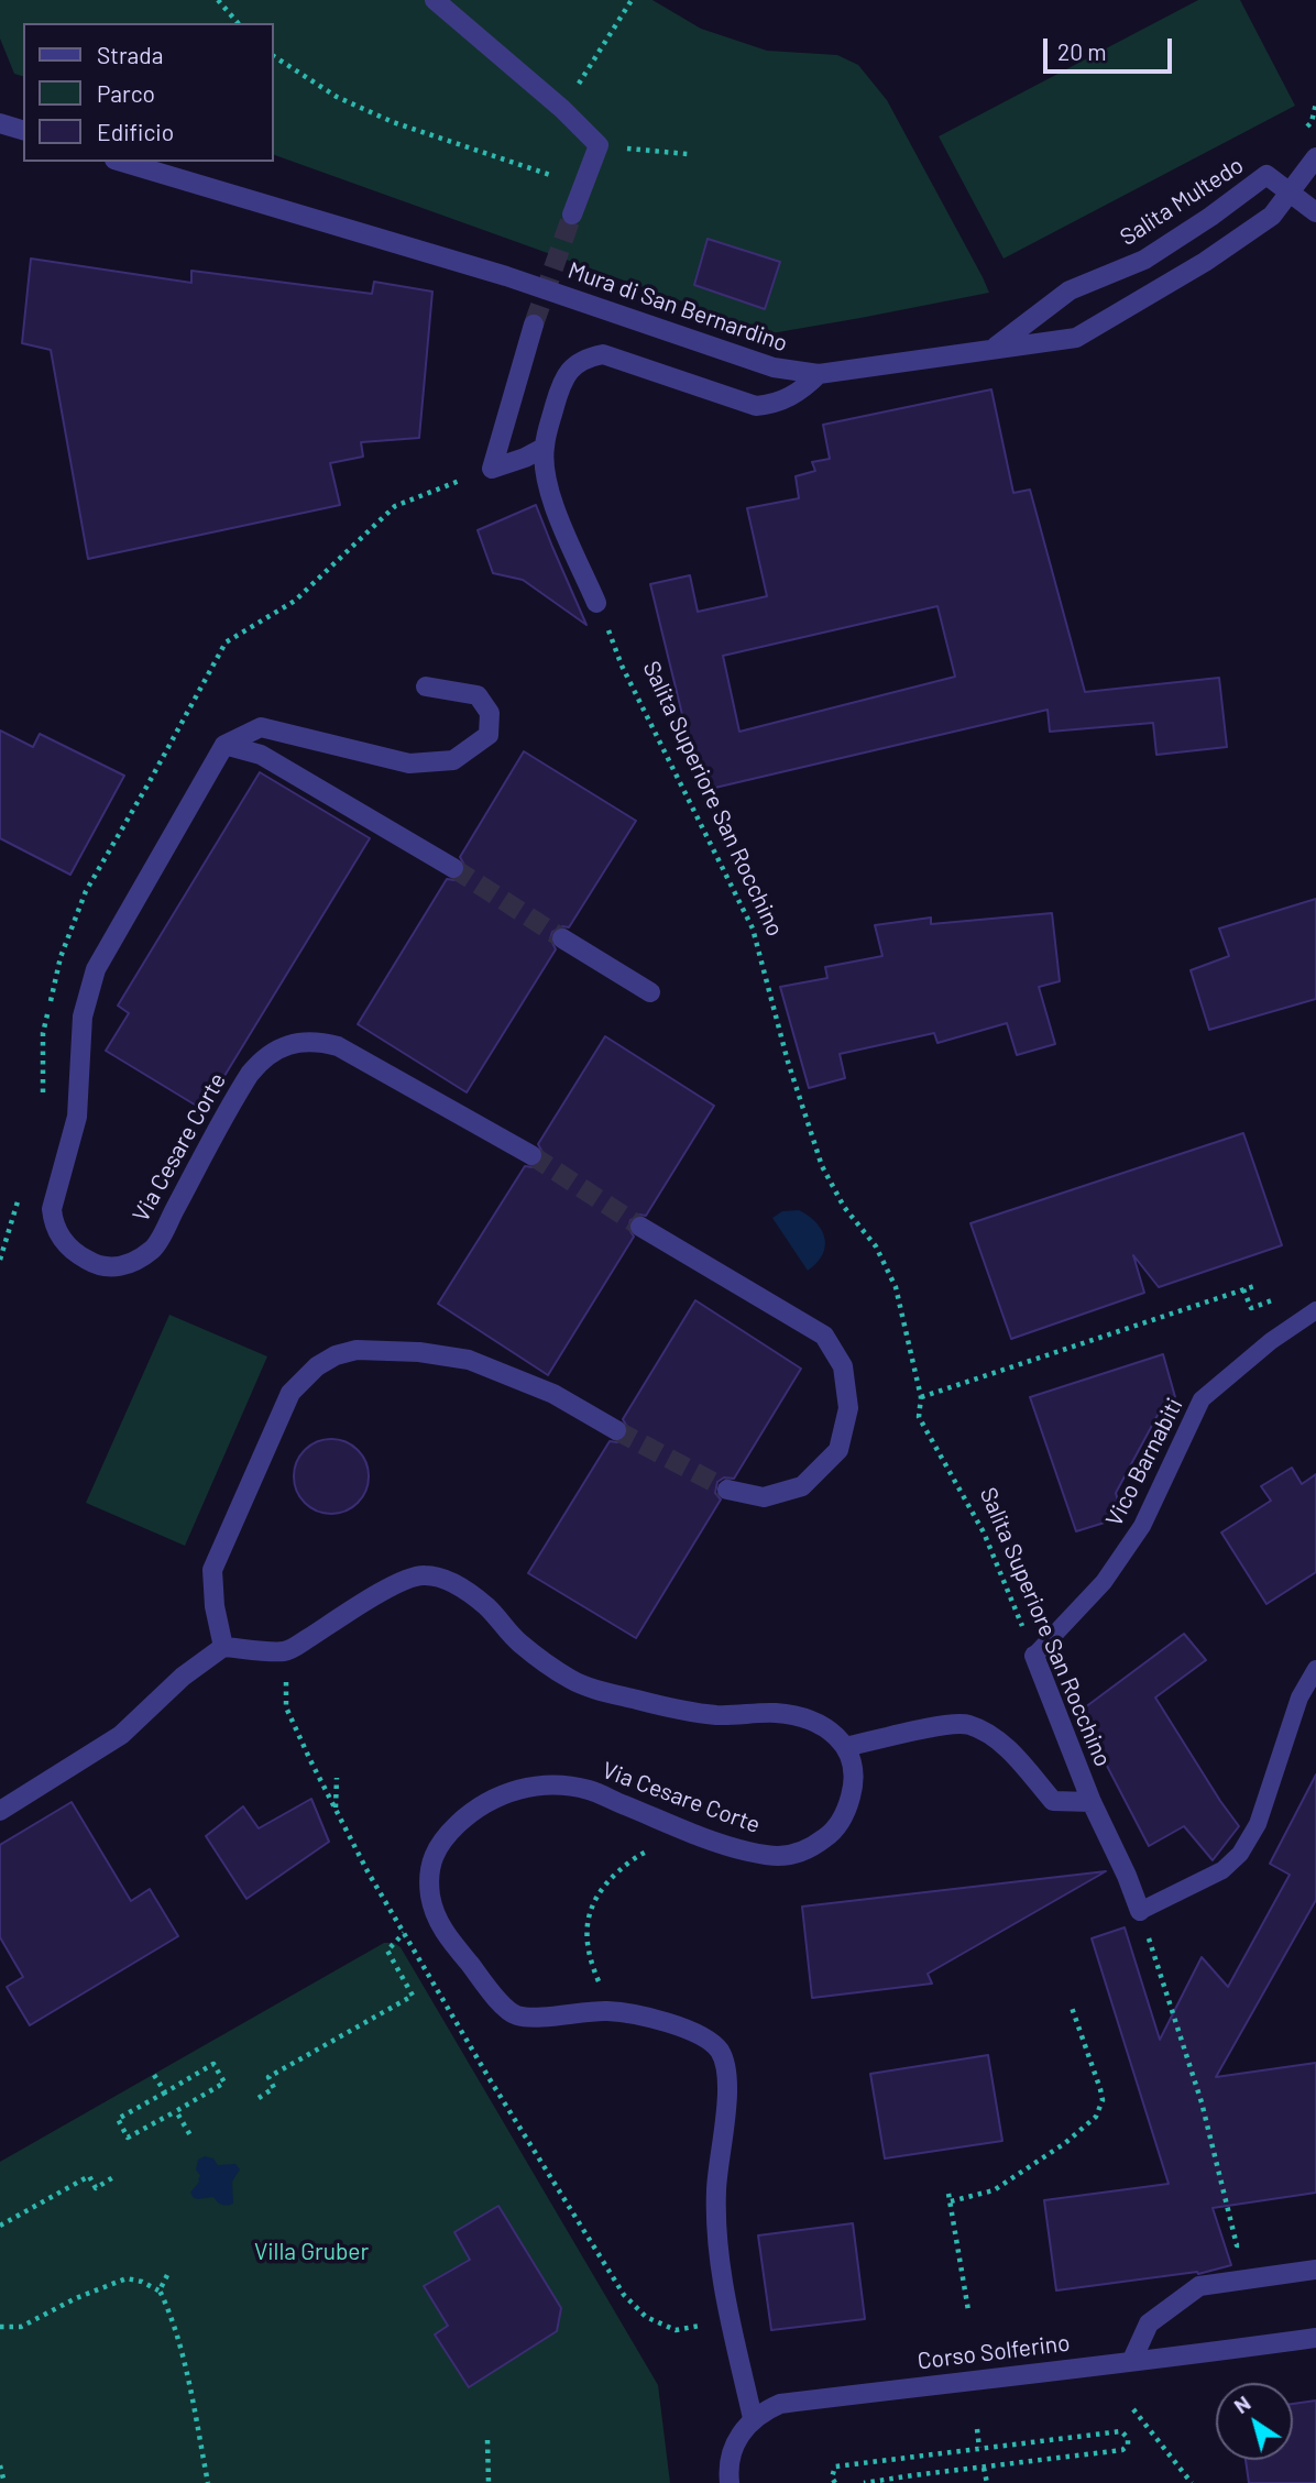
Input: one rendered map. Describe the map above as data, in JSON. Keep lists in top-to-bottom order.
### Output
{
  "streets": {
    "street": [
      "Salita Multedo",
      "Mura di San Bernardino",
      "Salita Superiore San Rocchino",
      "Via Cesare Corte",
      "Corso Solferino"
    ],
    "lane": ["Vico Barnabiti"]
  },
  "crossings": [
    ["Salita Multedo", "Mura di San Bernardino"],
    ["Salita Superiore San Rocchino", "Vico Barnabiti"],
    ["Via Cesare Corte", "Corso Solferino"]
  ],
  "parks": ["Villa Gruber"],
  "legend": ["Strada", "Parco", "Edificio"],
  "scale_bar": "20 m",
  "north": "top left"
}
